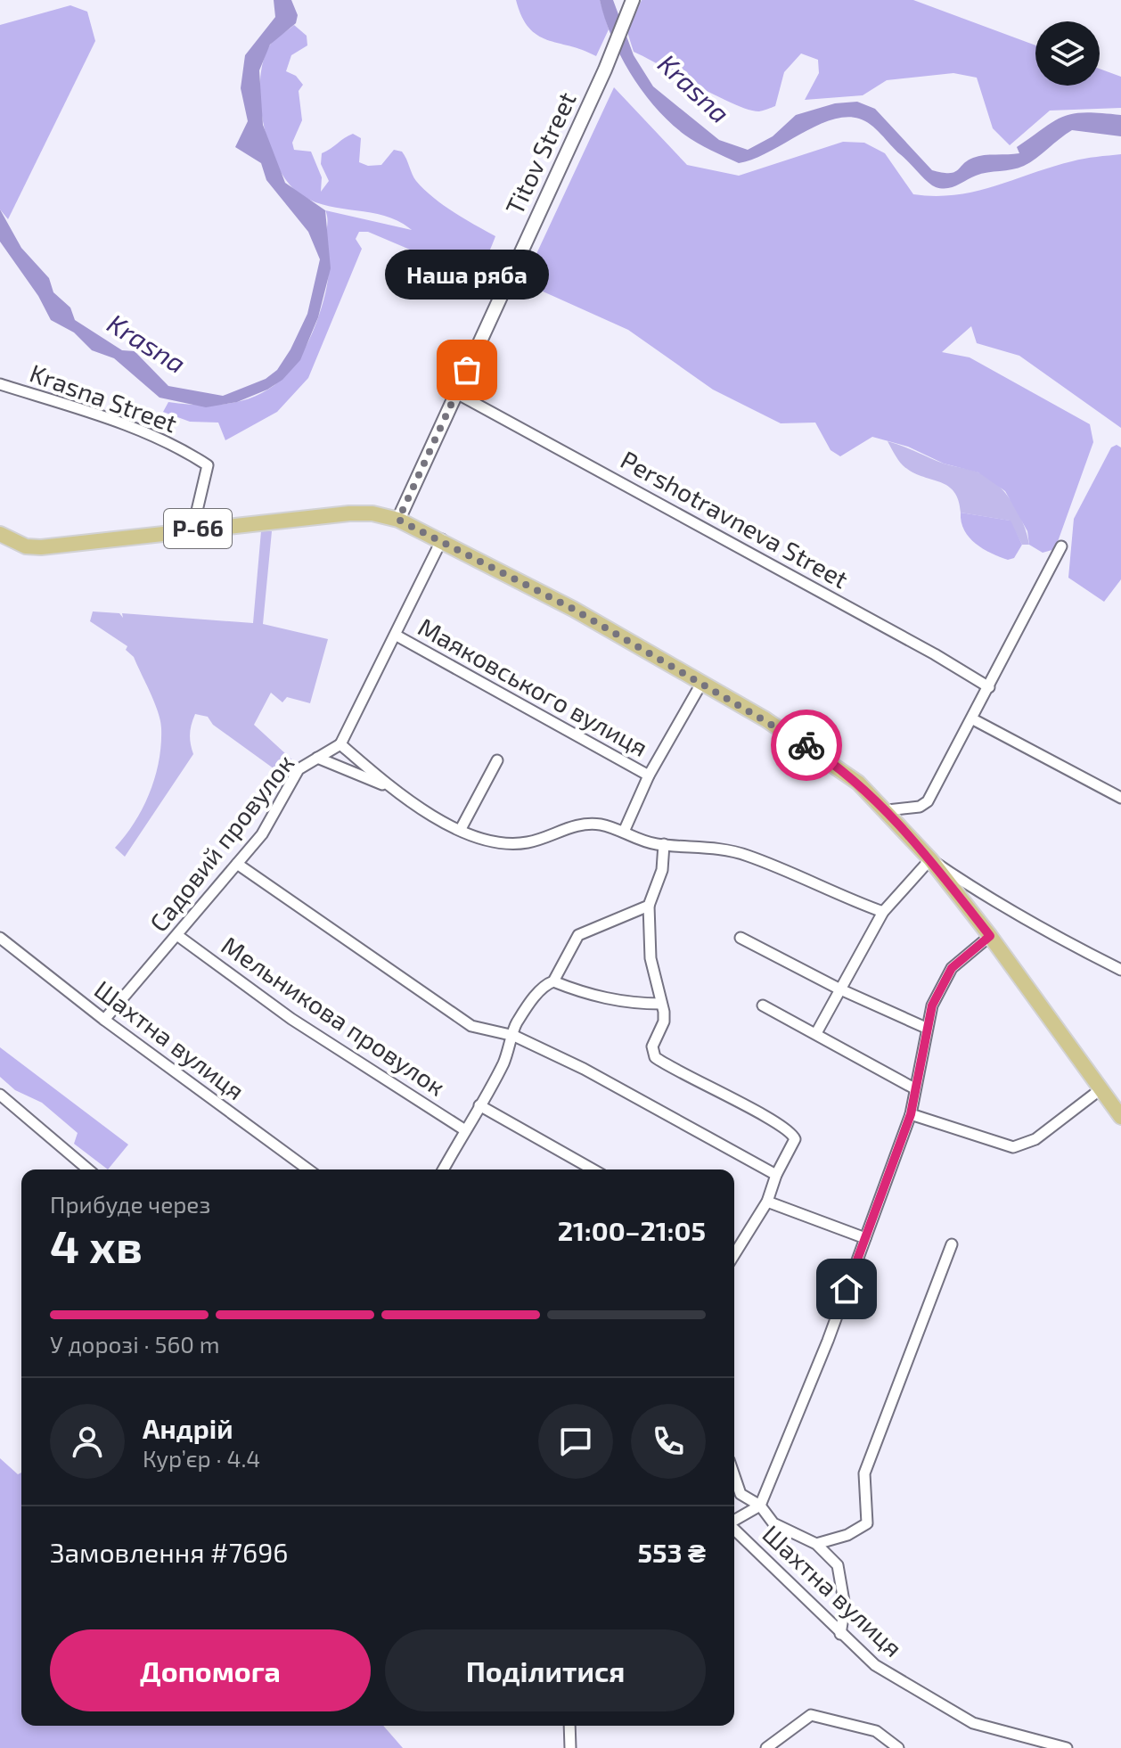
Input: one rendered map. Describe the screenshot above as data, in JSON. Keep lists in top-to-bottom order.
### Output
{
  "streets": {
    "main road": ["Р-66"],
    "street": [
      "Titov Street",
      "Krasna Street",
      "Pershotravneva Street",
      "Маяковського вулиця",
      "Садовий провулок",
      "Мельникова провулок",
      "Шахтна вулиця"
    ]
  },
  "crossings": [
    ["Titov Street", "Pershotravneva Street"],
    ["Titov Street", "Р-66"],
    ["Krasna Street", "Р-66"],
    ["Садовий провулок", "Мельникова провулок"],
    ["Садовий провулок", "Шахтна вулиця"]
  ],
  "water": ["Krasna"],
  "places": ["Наша ряба"],
  "page": {
    "bubble": "Наша ряба",
    "heading": ["4 хв", "Прибуде через", "21:00–21:05"],
    "panel": [
      "Андрій",
      "Кур’єр · 4.4",
      "Замовлення #7696",
      "553 ₴"
    ],
    "bar": "У дорозі · 560 m",
    "buttons": ["Допомога", "Поділитися"]
  }
}
